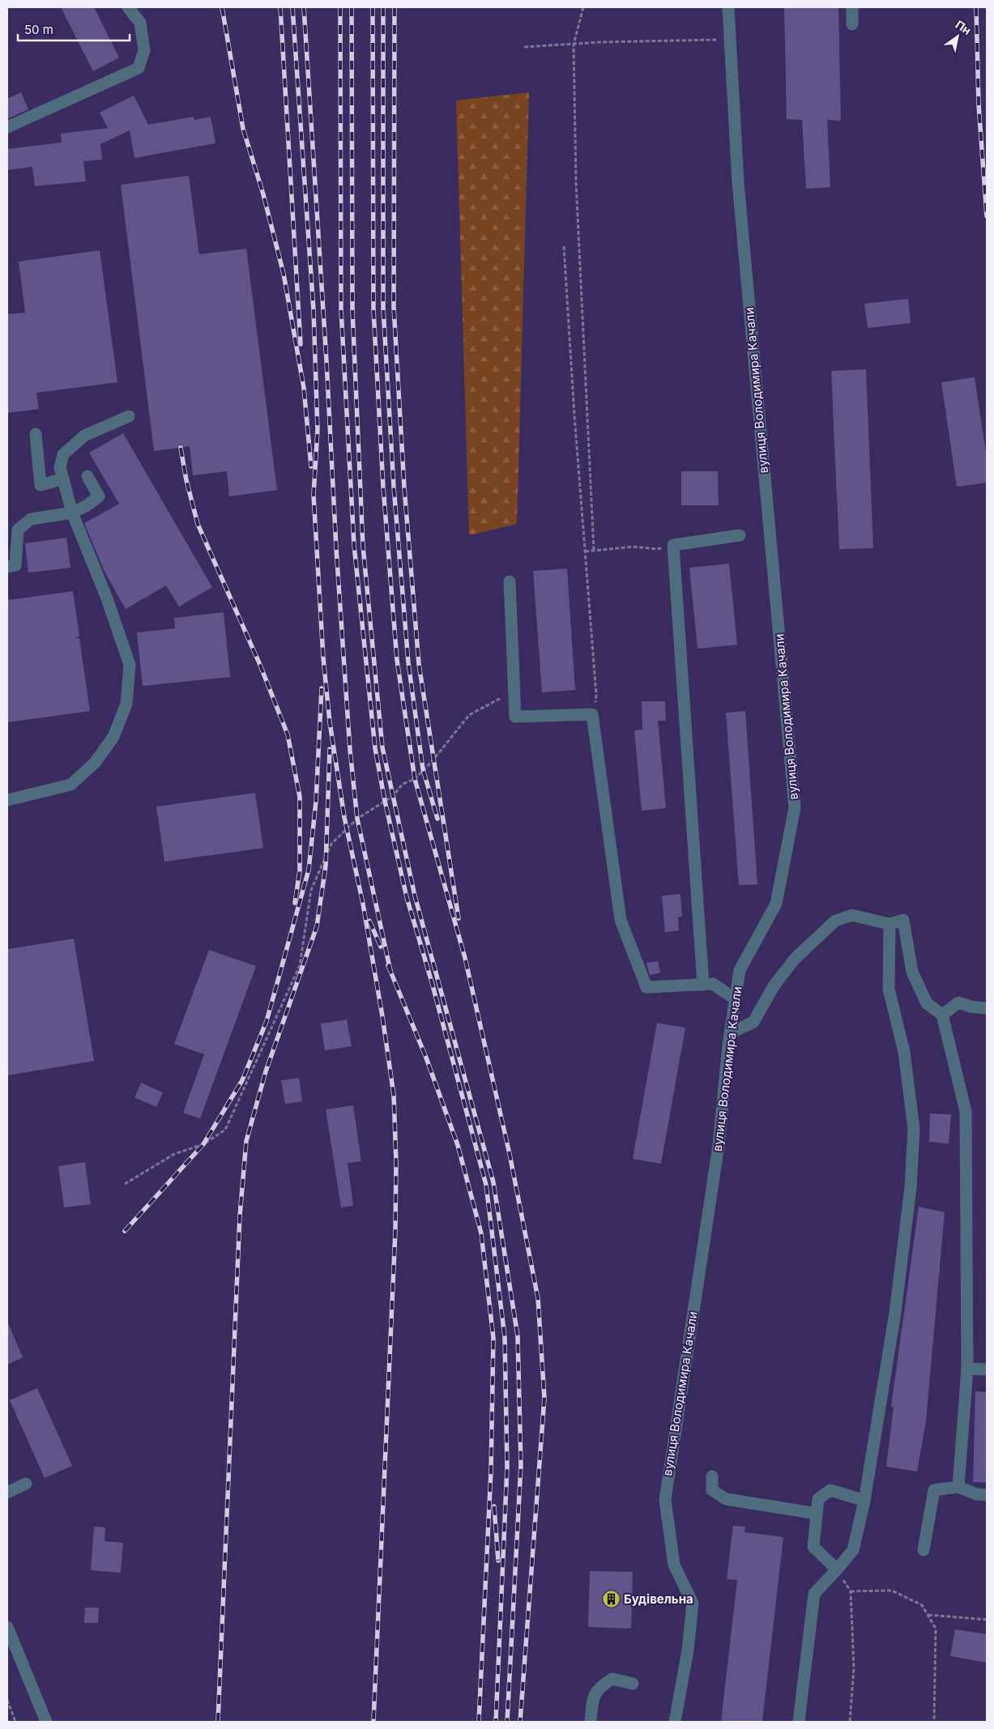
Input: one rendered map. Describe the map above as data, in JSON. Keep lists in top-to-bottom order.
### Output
{
  "streets": {
    "street": ["вулиця Володимира Качали"]
  },
  "places": {
    "building": ["Будівельна"]
  },
  "scale_bar": "50 m",
  "north": "top right"
}
